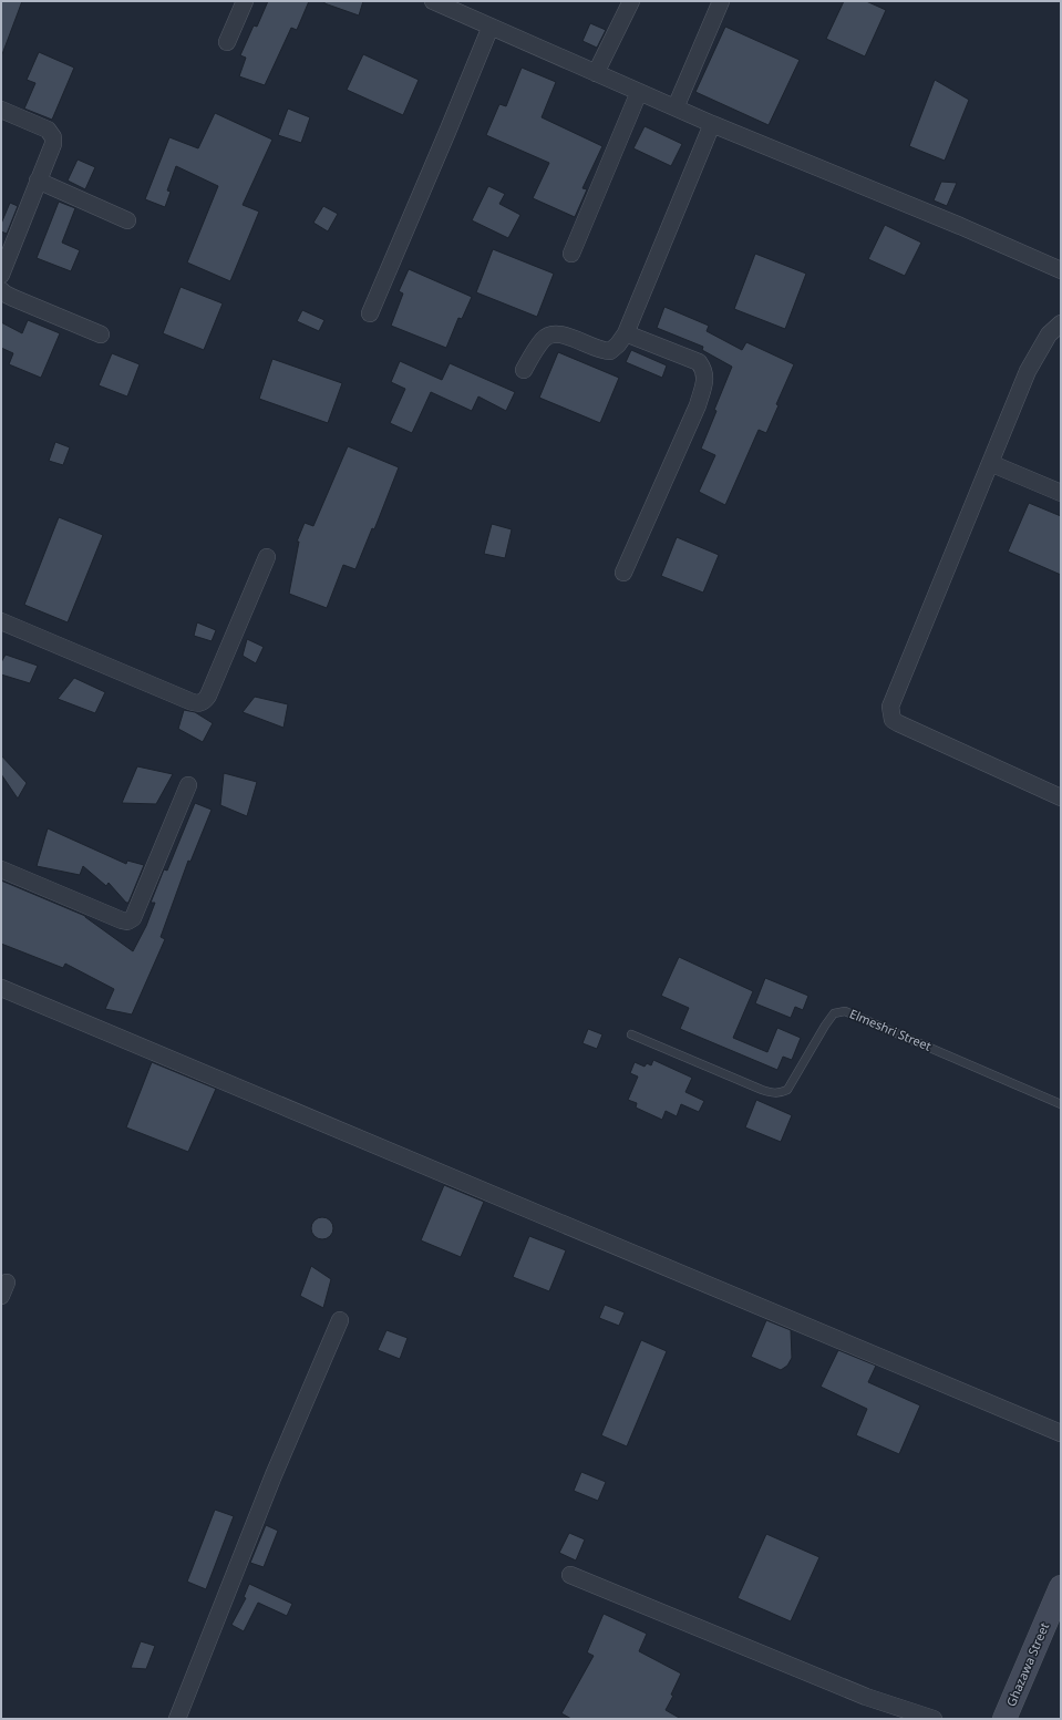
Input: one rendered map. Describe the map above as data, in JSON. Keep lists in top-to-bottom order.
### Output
{
  "streets": {
    "main road": ["Ghazawa Street"],
    "lane": ["Elmeshri Street"]
  }
}
